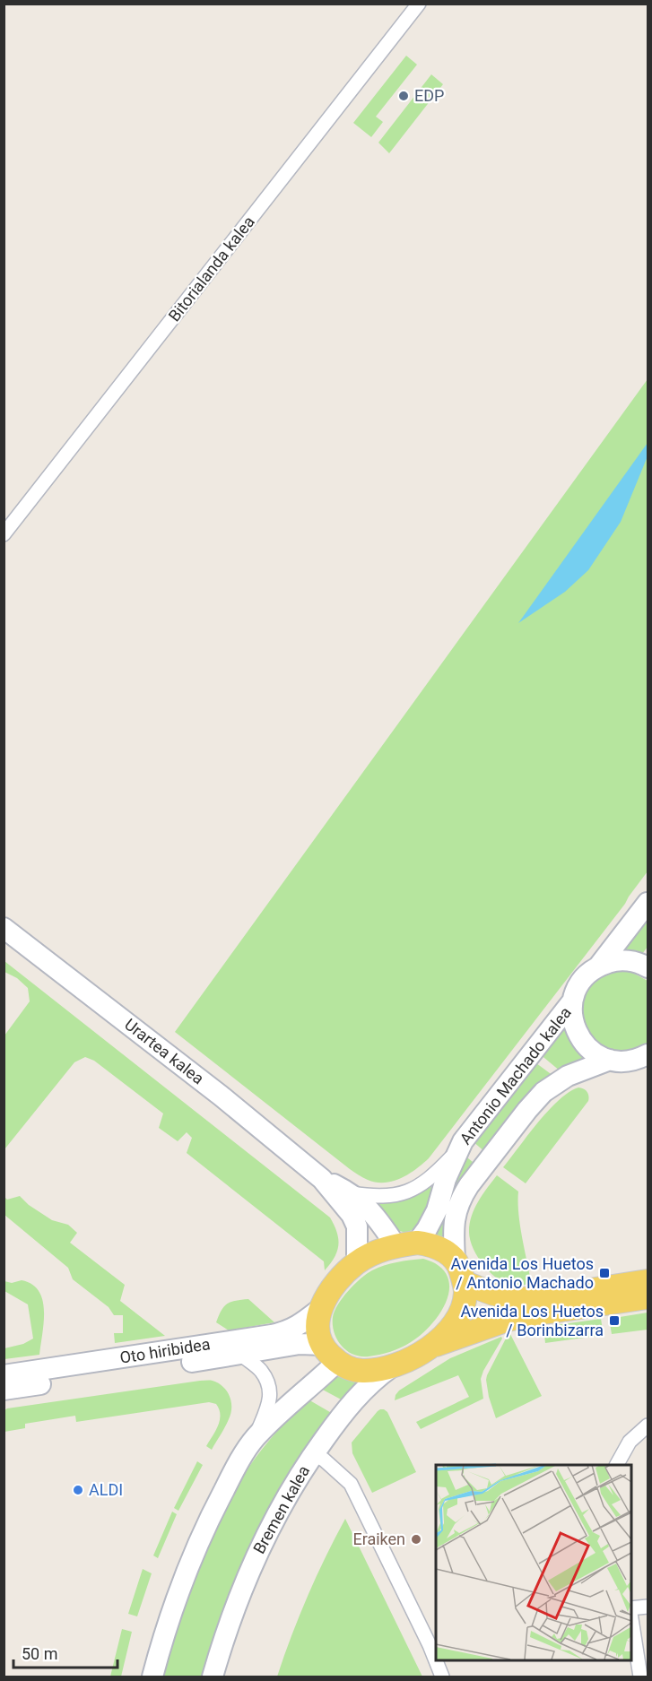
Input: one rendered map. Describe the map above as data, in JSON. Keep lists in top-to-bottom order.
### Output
{
  "streets": {
    "main road": [
      "Urartea kalea",
      "Antonio Machado kalea",
      "Oto hiribidea",
      "Bremen kalea"
    ],
    "street": ["Bitorialanda kalea"]
  },
  "crossings": [
    ["Urartea kalea", "Antonio Machado kalea"],
    ["Urartea kalea", "Oto hiribidea"],
    ["Urartea kalea", "Bremen kalea"],
    ["Antonio Machado kalea", "Oto hiribidea"],
    ["Antonio Machado kalea", "Bremen kalea"],
    ["Oto hiribidea", "Bremen kalea"]
  ],
  "places": {
    "other": ["EDP", "ALDI", "Eraiken"],
    "transit": ["Avenida Los Huetos / Antonio Machado", "Avenida Los Huetos / Borinbizarra"]
  },
  "scale_bar": "50 m"
}
